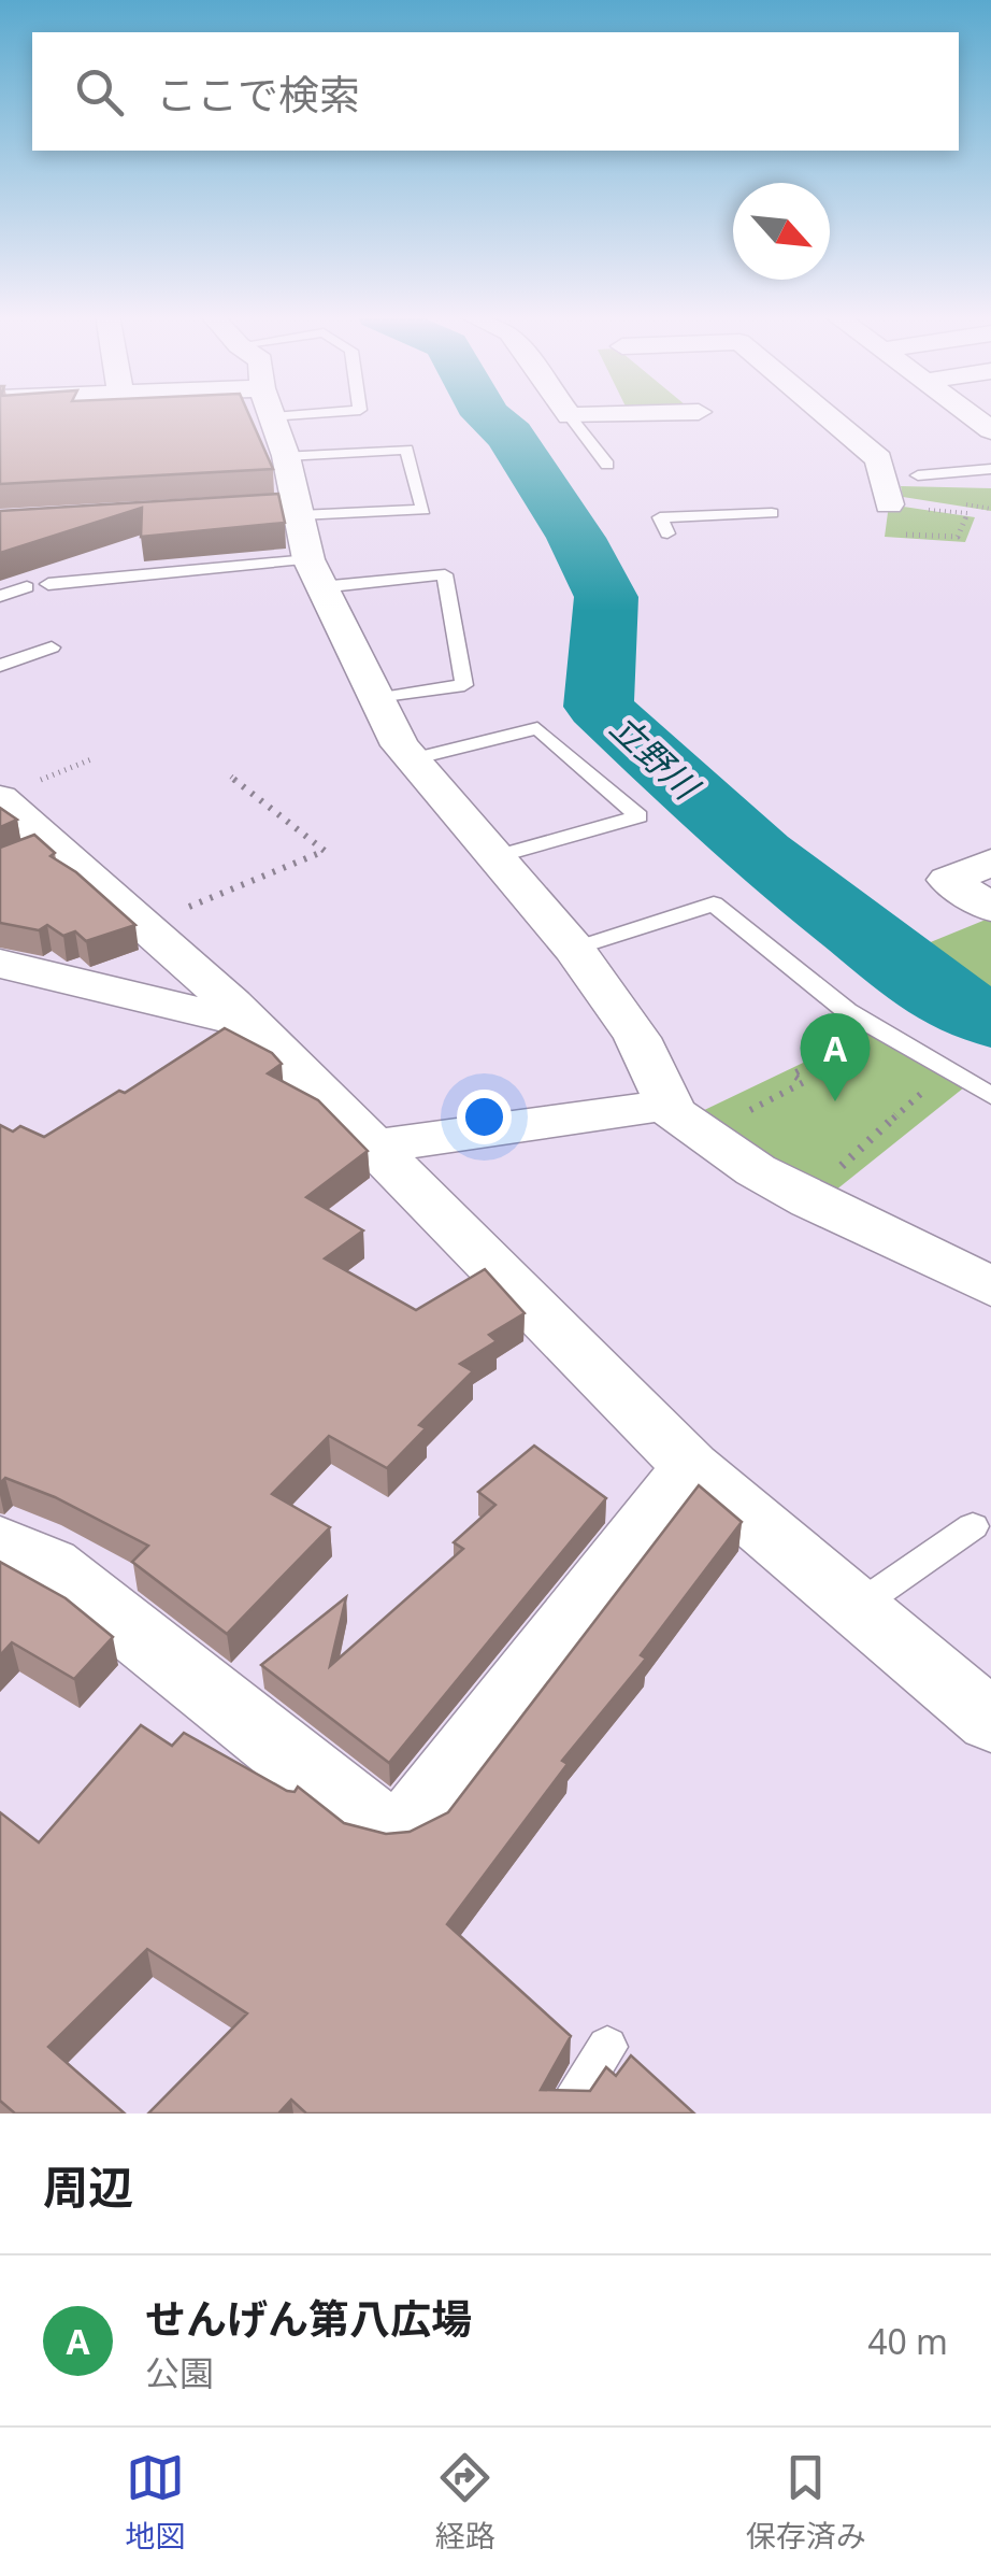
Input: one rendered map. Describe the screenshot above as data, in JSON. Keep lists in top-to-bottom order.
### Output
{
  "water": ["立野川"],
  "north": "bottom right",
  "page": {
    "search": "ここで検索",
    "pins": "A",
    "heading": "周辺",
    "list": [
      {
        "mark": "A",
        "name": "せんげん第八広場",
        "note": "公園",
        "value": "40 m"
      }
    ],
    "nav": ["地図", "経路", "保存済み"]
  }
}
